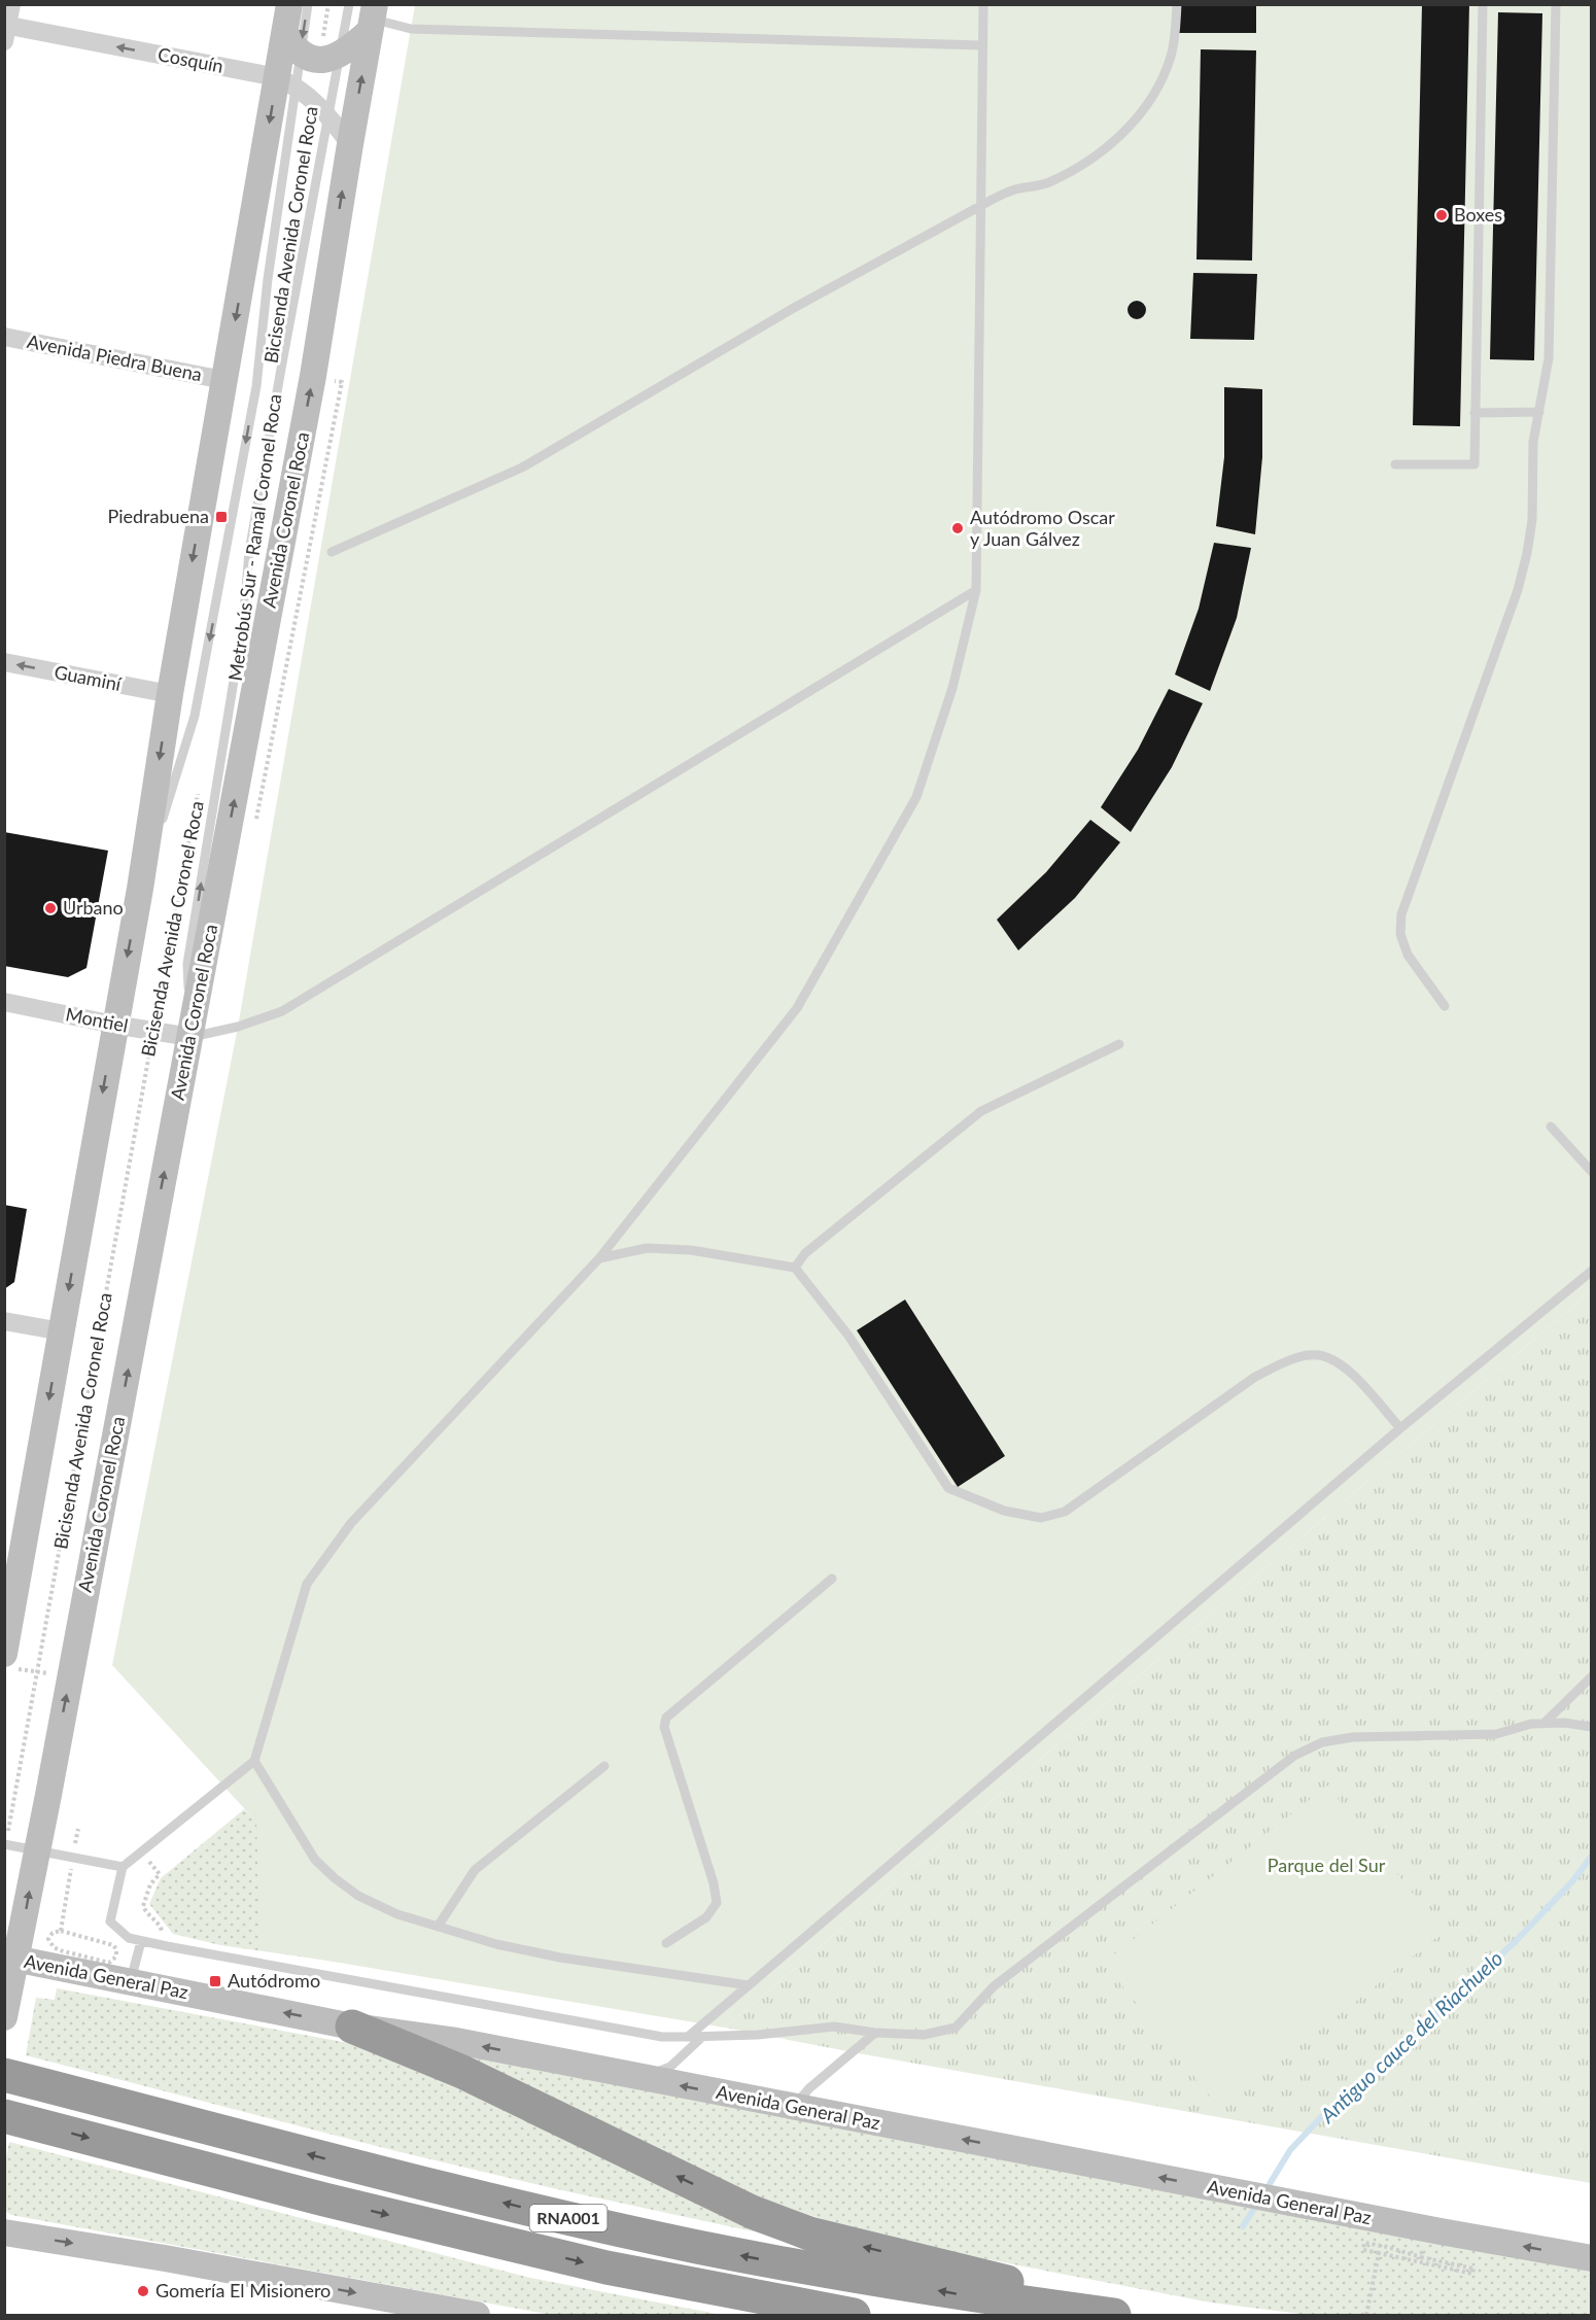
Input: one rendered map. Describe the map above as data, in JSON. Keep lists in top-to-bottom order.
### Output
{
  "streets": {
    "highway": ["RNA001"],
    "main road": ["Avenida Coronel Roca", "Avenida General Paz"],
    "street": [
      "Cosquín",
      "Avenida Piedra Buena",
      "Guaminí",
      "Montiel"
    ],
    "lane": ["Metrobús Sur - Ramal Coronel Roca"],
    "path": ["Bicisenda Avenida Coronel Roca"]
  },
  "crossings": [
    ["Cosquín", "Bicisenda Avenida Coronel Roca"],
    ["Cosquín", "Avenida Coronel Roca"],
    ["Cosquín", "Metrobús Sur - Ramal Coronel Roca"],
    ["Bicisenda Avenida Coronel Roca", "Montiel"],
    ["Avenida Coronel Roca", "Metrobús Sur - Ramal Coronel Roca"],
    ["Avenida Coronel Roca", "Montiel"],
    ["Avenida Coronel Roca", "Avenida General Paz"],
    ["Metrobús Sur - Ramal Coronel Roca", "Montiel"]
  ],
  "one_way": ["Cosquín", "Guaminí", "Avenida General Paz"],
  "water": ["Antiguo cauce del Riachuelo"],
  "parks": ["Parque del Sur"],
  "places": {
    "other": [
      "Boxes",
      "Autódromo Oscar y Juan Gálvez",
      "Urbano",
      "Gomería El Misionero"
    ],
    "transit": ["Piedrabuena", "Autódromo"]
  }
}
